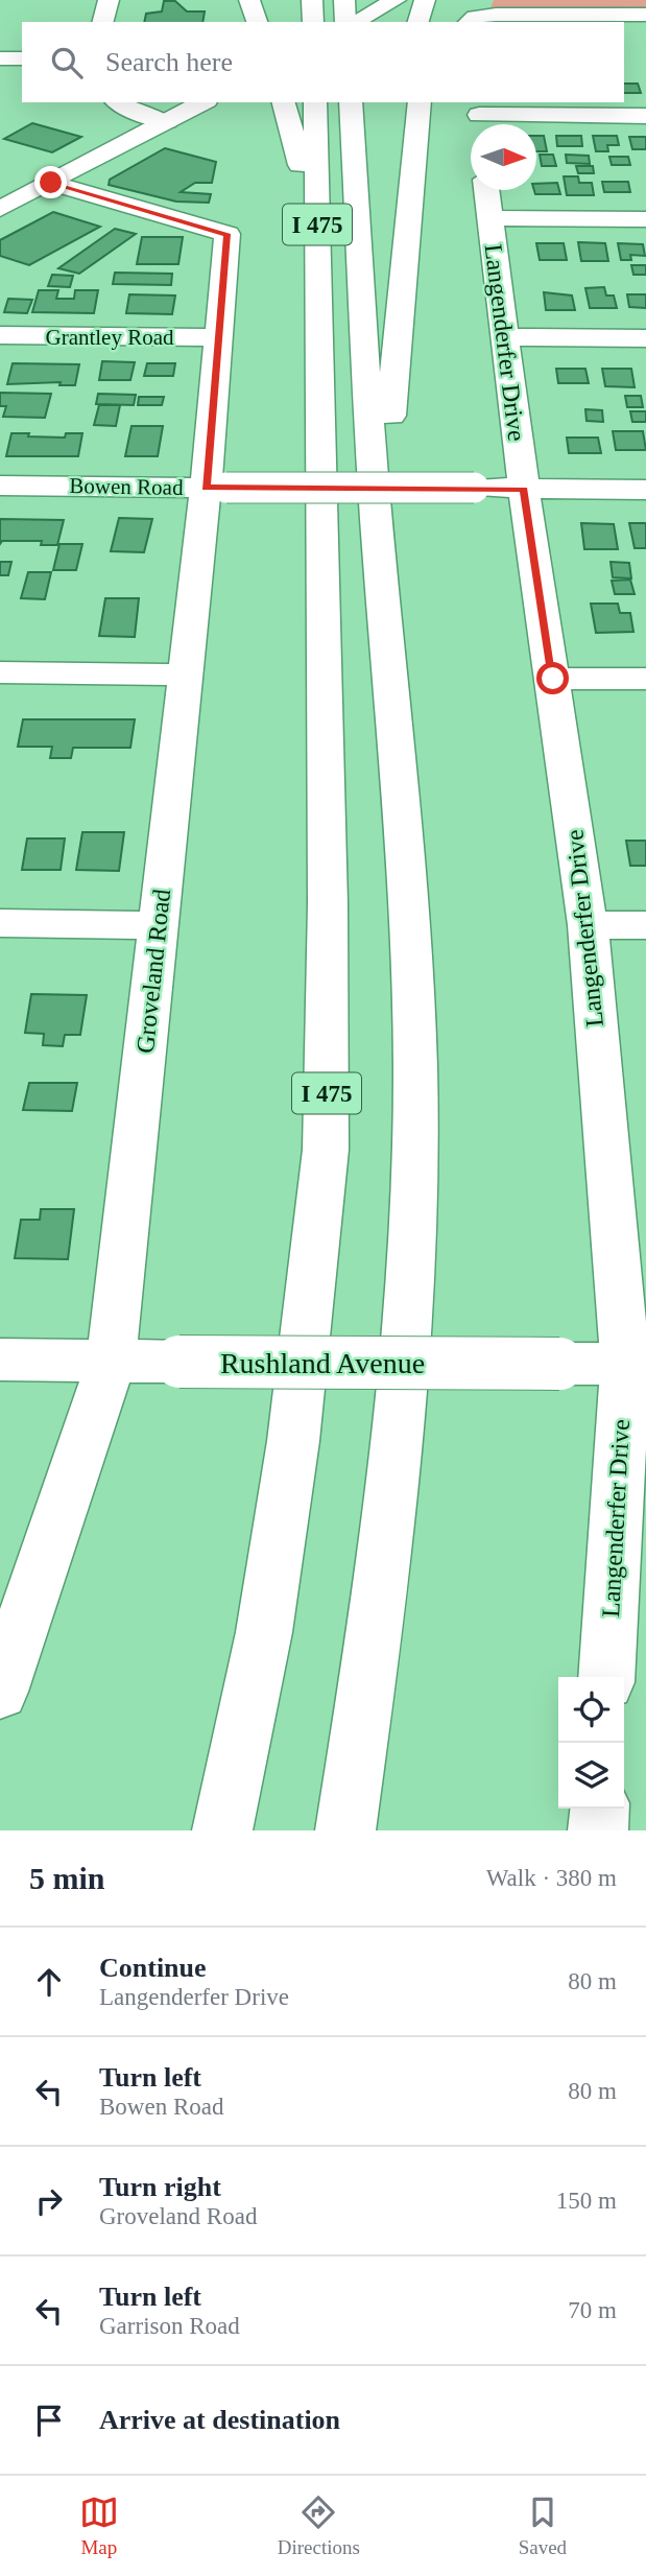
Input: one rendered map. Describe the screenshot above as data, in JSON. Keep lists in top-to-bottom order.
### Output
{
  "streets": {
    "main road": [
      "I 475",
      "Grantley Road",
      "Langenderfer Drive",
      "Bowen Road",
      "Groveland Road",
      "Rushland Avenue"
    ]
  },
  "crossings": [
    ["Grantley Road", "Groveland Road"],
    ["Langenderfer Drive", "Bowen Road"],
    ["Langenderfer Drive", "Rushland Avenue"],
    ["Bowen Road", "Groveland Road"],
    ["Groveland Road", "Rushland Avenue"]
  ],
  "north": "right",
  "page": {
    "search": "Search here",
    "heading": ["5 min", "Walk · 380 m"],
    "list": [
      ["Continue", "Langenderfer Drive", "80 m"],
      ["Turn left", "Bowen Road", "80 m"],
      ["Turn right", "Groveland Road", "150 m"],
      ["Turn left", "Garrison Road", "70 m"],
      "Arrive at destination"
    ],
    "nav": ["Map", "Directions", "Saved"]
  }
}
